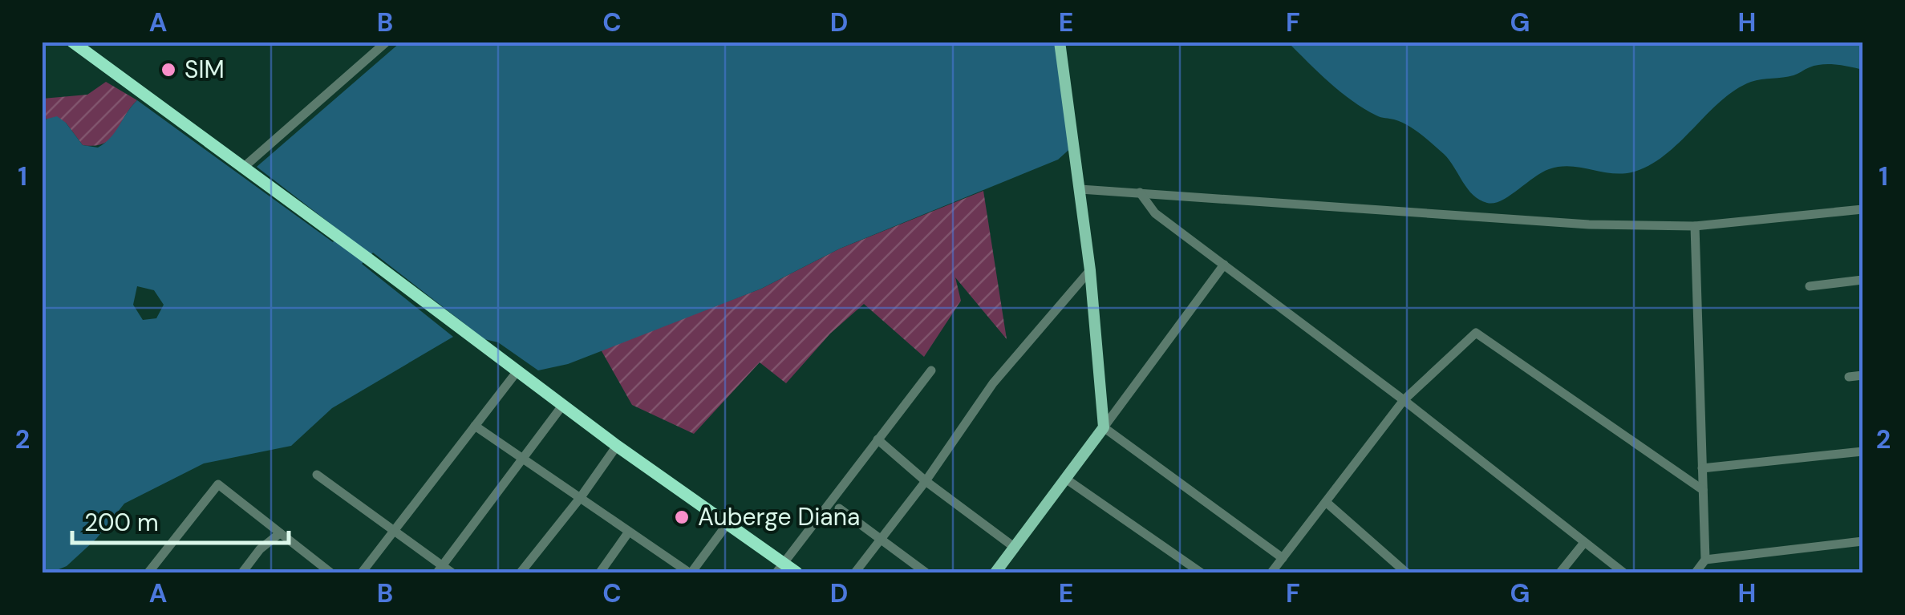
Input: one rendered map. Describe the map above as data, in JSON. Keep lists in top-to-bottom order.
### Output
{
  "places": ["SIM", "Auberge Diana"],
  "scale_bar": "200 m",
  "grid": {
    "columns": [
      "A",
      "B",
      "C",
      "D",
      "E",
      "F",
      "G",
      "H"
    ],
    "rows": ["1", "2"]
  }
}
